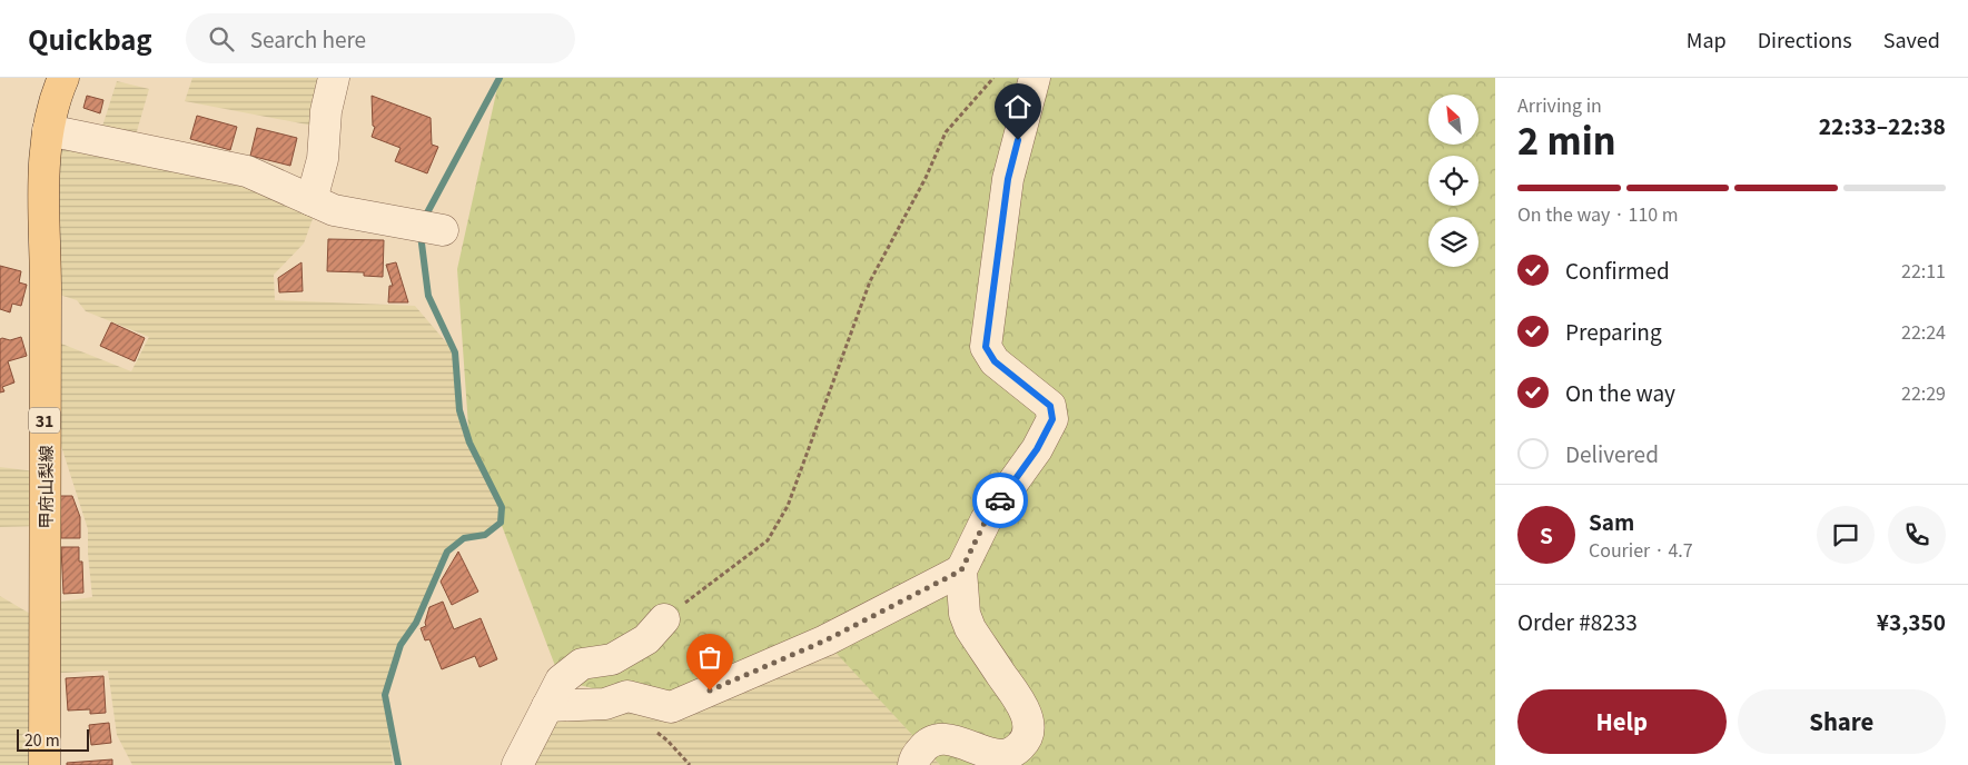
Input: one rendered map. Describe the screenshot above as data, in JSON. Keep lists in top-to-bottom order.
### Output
{
  "streets": {
    "main road": ["31", "甲府山梨線"]
  },
  "scale_bar": "20 m",
  "north": "top left",
  "page": {
    "header": "Quickbag",
    "search": "Search here",
    "nav": ["Map", "Directions", "Saved"],
    "heading": ["2 min", "Arriving in", "22:33–22:38"],
    "panel": [
      "Sam",
      "Courier · 4.7",
      "Order #8233",
      "¥3,350"
    ],
    "bar": "On the way · 110 m",
    "list": [
      ["Confirmed", "22:11"],
      ["Preparing", "22:24"],
      ["On the way", "22:29"],
      "Delivered"
    ],
    "round": "S",
    "buttons": ["Help", "Share"],
    "scale": "20 m"
  }
}
